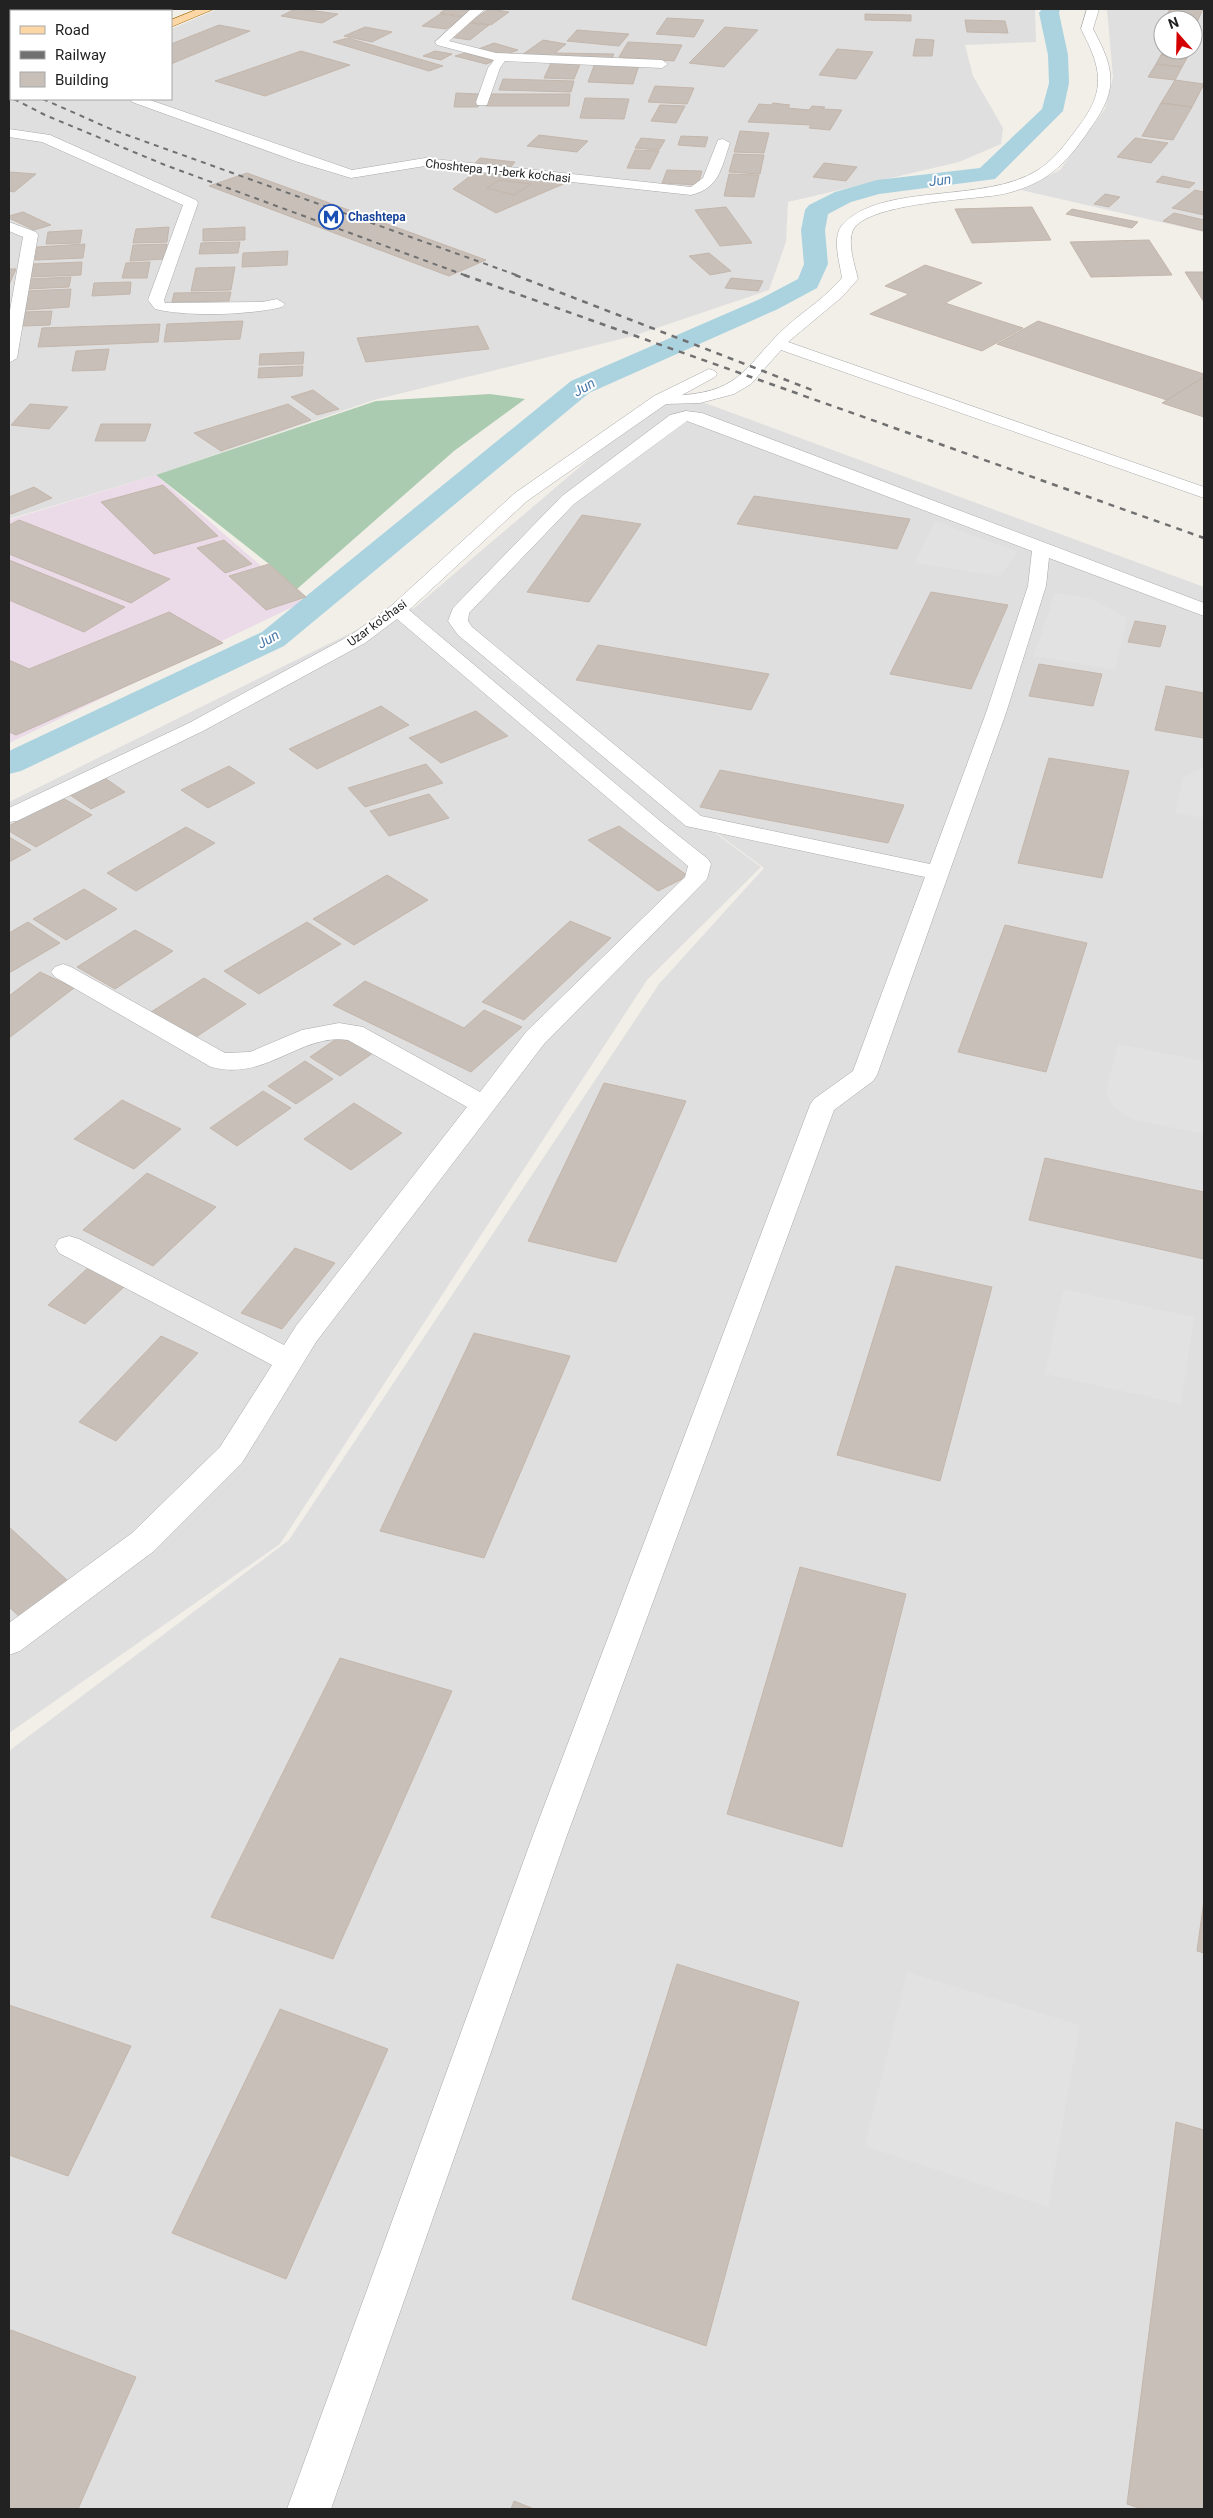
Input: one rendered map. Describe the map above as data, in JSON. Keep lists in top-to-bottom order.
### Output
{
  "streets": {
    "street": ["Choshtepa 11-berk ko'chasi", "Uzar ko'chasi"]
  },
  "water": ["Jun"],
  "places": {
    "metro station": ["Chashtepa"]
  },
  "legend": ["Road", "Railway", "Building"],
  "north": "top"
}
